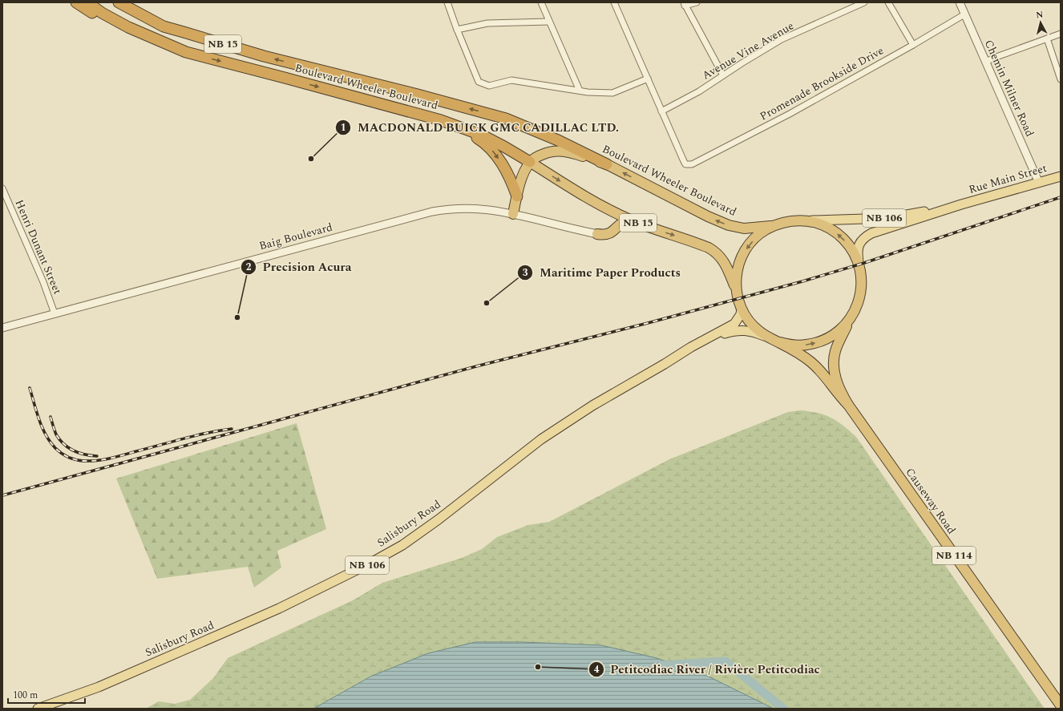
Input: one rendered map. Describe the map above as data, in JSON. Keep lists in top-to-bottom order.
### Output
{
  "streets": {
    "highway": [
      "NB 15",
      "Boulevard Wheeler Boulevard",
      "Causeway Road",
      "NB 114"
    ],
    "main road": ["Rue Main Street", "NB 106", "Salisbury Road"],
    "street": [
      "Avenue Vine Avenue",
      "Promenade Brookside Drive",
      "Chemin Milner Road",
      "Baig Boulevard",
      "Henri Dunant Street"
    ]
  },
  "crossings": [
    ["Avenue Vine Avenue", "Promenade Brookside Drive"],
    ["Promenade Brookside Drive", "Chemin Milner Road"],
    ["Chemin Milner Road", "Rue Main Street"],
    ["Baig Boulevard", "Henri Dunant Street"]
  ],
  "places": [
    "MACDONALD BUICK GMC CADILLAC LTD.",
    "Maritime Paper Products",
    "Precision Acura",
    "Petitcodiac River / Rivière Petitcodiac"
  ],
  "scale_bar": "100 m",
  "north": "top"
}
